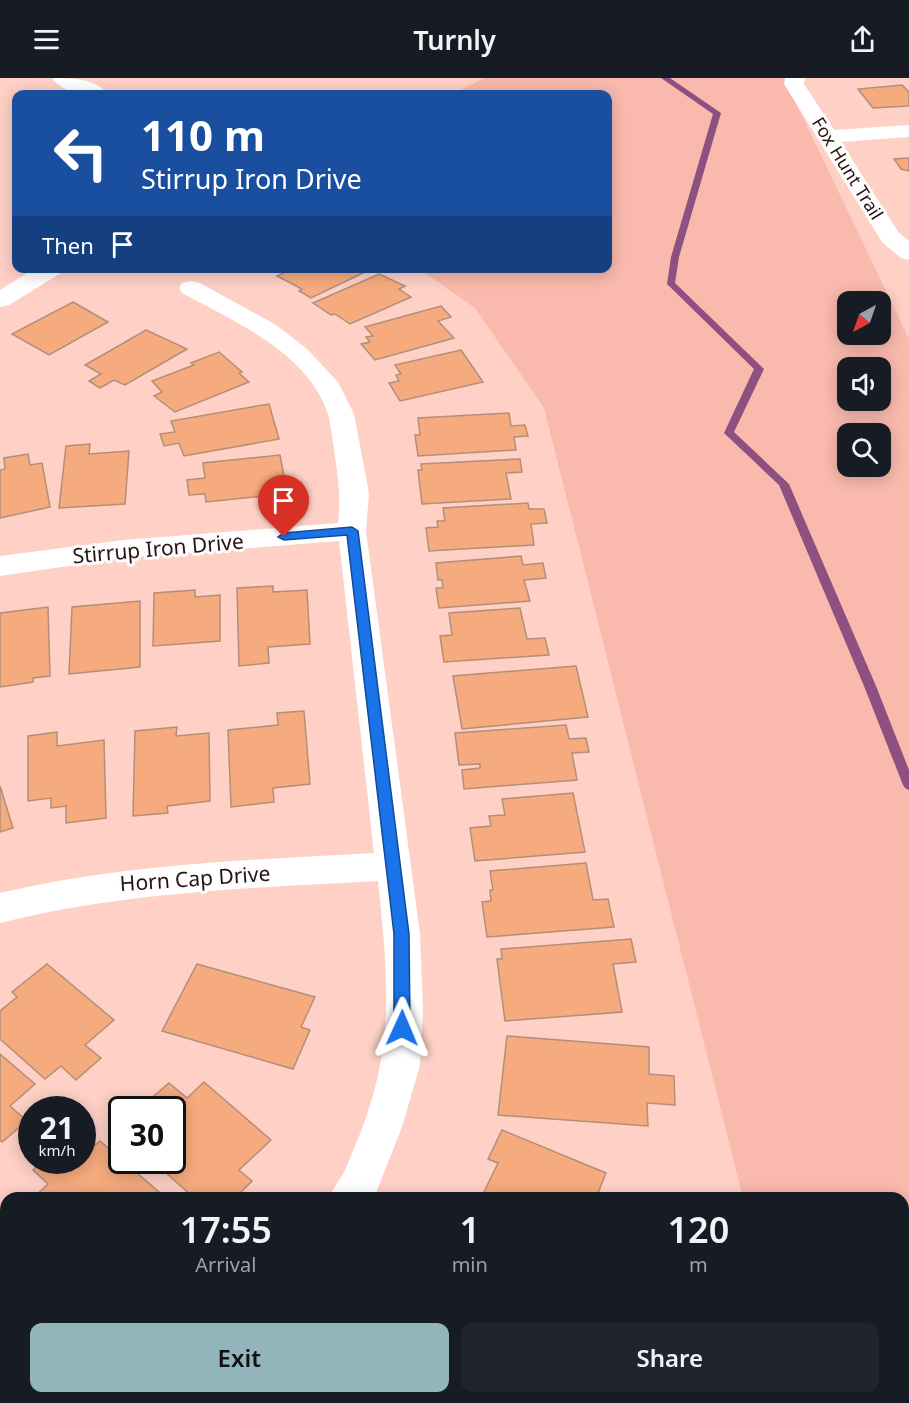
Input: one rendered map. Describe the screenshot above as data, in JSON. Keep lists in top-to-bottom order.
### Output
{
  "streets": {
    "street": ["Fox Hunt Trail", "Stirrup Iron Drive", "Horn Cap Drive"]
  },
  "north": "bottom left",
  "page": {
    "header": "Turnly",
    "turn": ["110 m", "Stirrup Iron Drive"],
    "then": "Then",
    "speed": "21 km/h",
    "limit": "30",
    "eta": [
      "17:55",
      "Arrival",
      "1",
      "min",
      "120",
      "m"
    ],
    "buttons": ["Exit", "Share"]
  }
}
